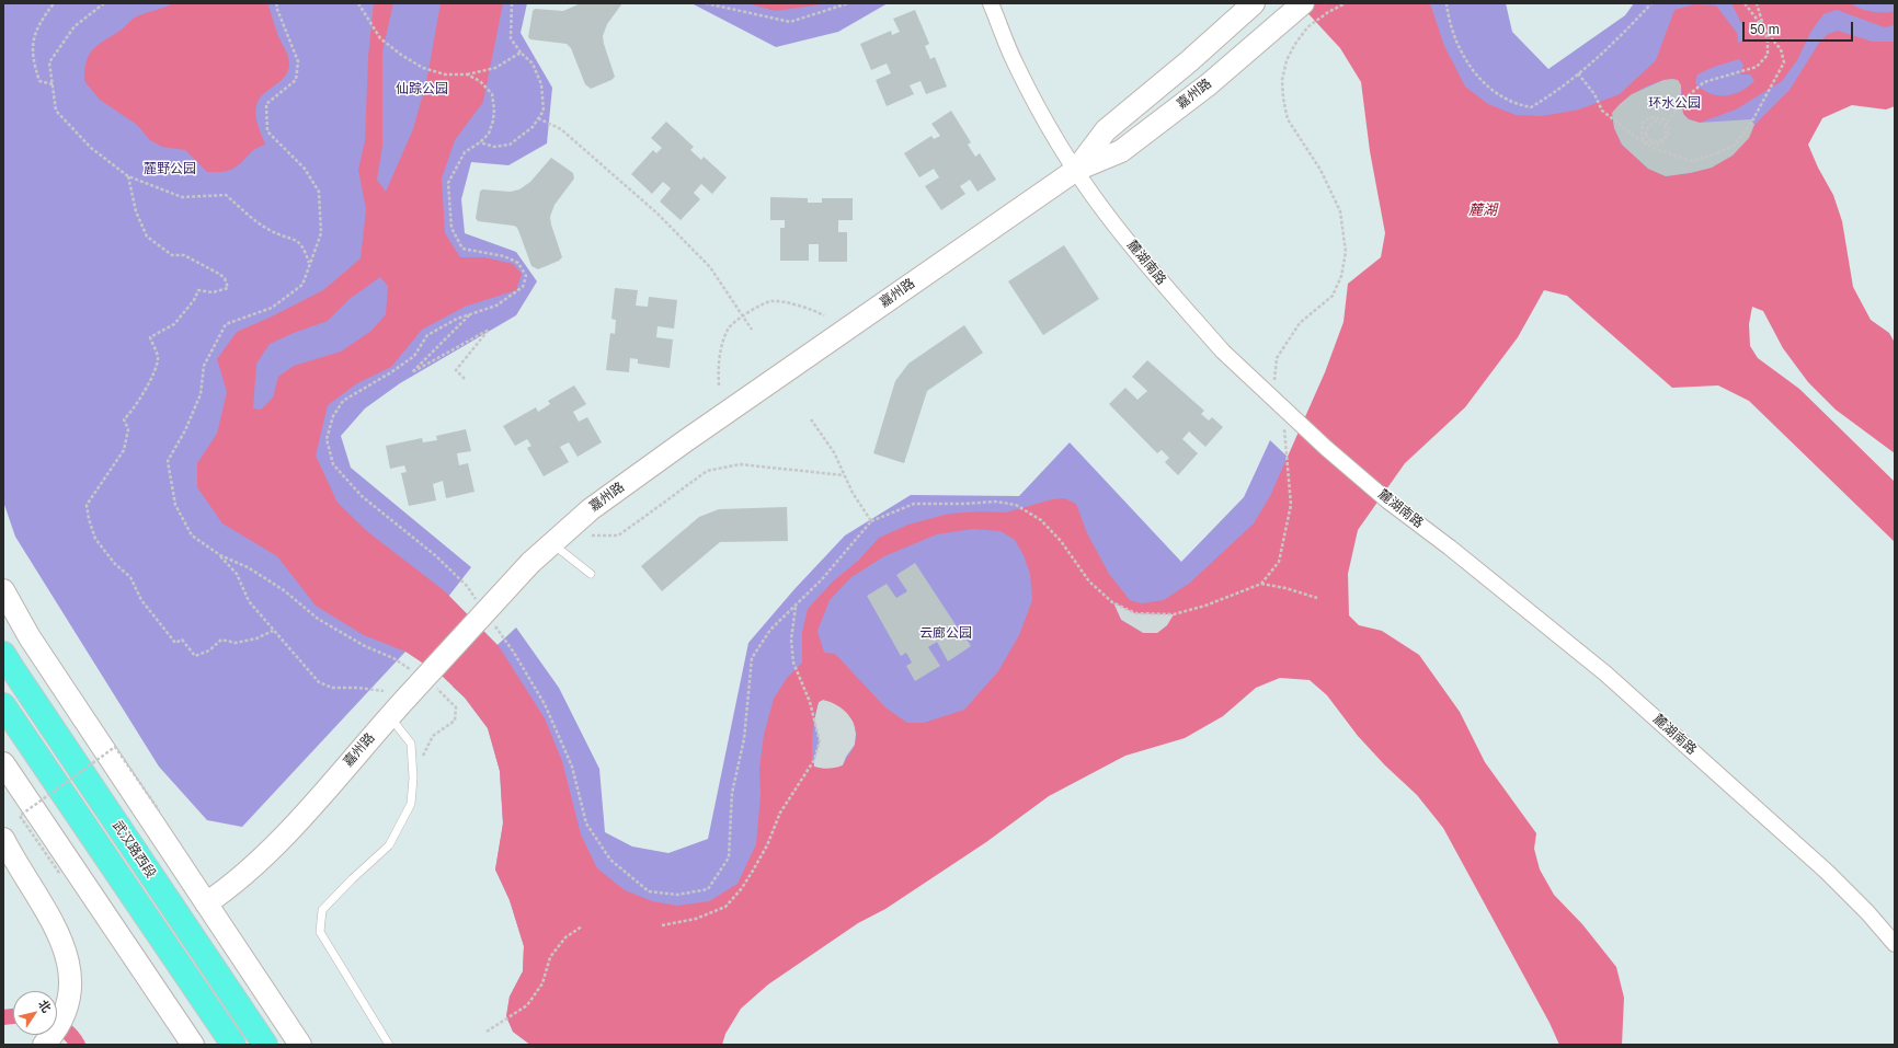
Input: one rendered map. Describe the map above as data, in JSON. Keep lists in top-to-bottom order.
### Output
{
  "streets": {
    "highway": ["武汉路西段"],
    "street": ["嘉州路", "麓湖南路"]
  },
  "crossings": [
    ["嘉州路", "麓湖南路"]
  ],
  "water": ["麓湖"],
  "parks": [
    "仙踪公园",
    "环水公园",
    "麓野公园",
    "云廊公园"
  ],
  "scale_bar": "50 m",
  "north": "top right"
}
